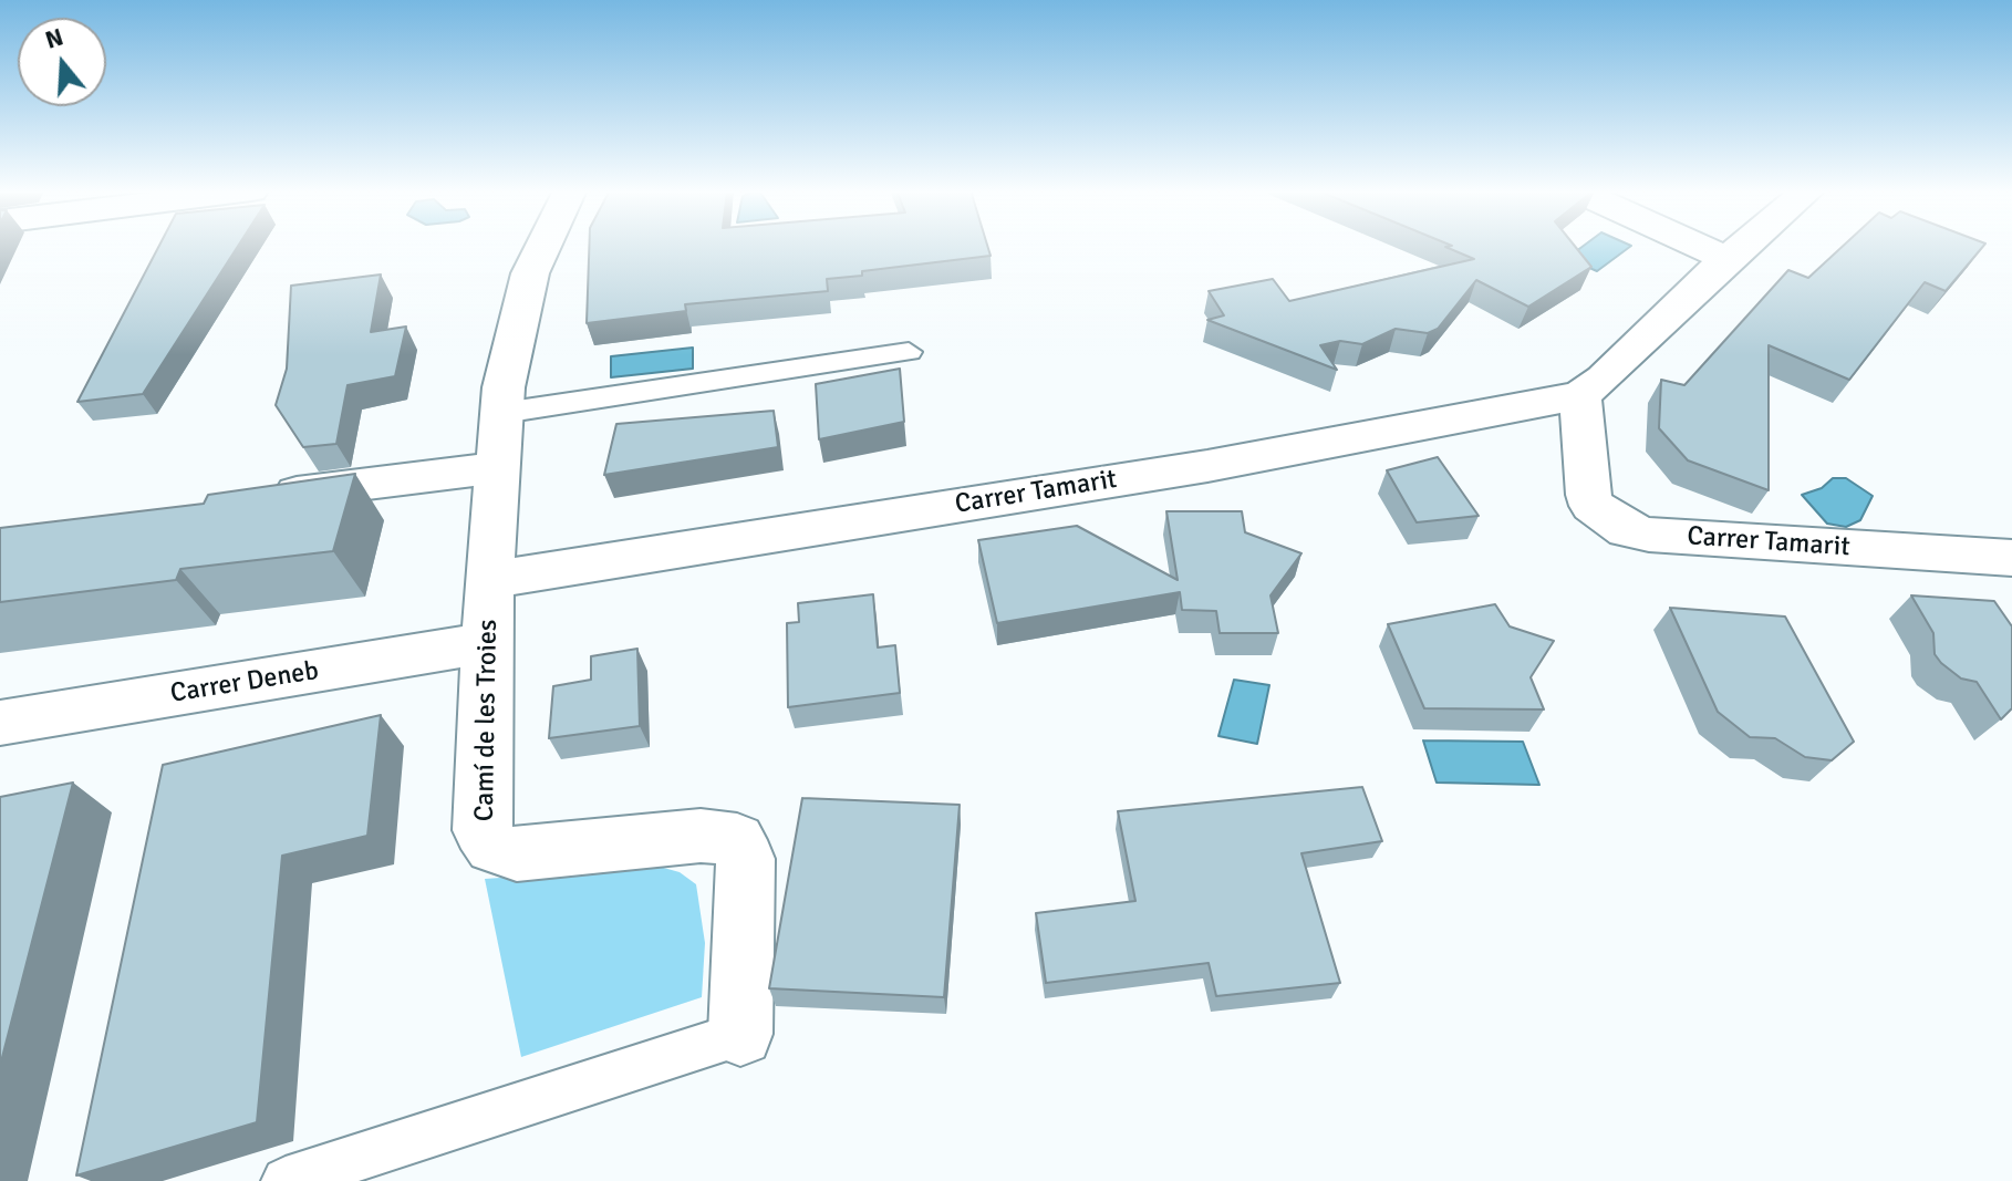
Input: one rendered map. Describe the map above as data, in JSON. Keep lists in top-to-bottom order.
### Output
{
  "streets": {
    "street": ["Carrer Tamarit", "Carrer Deneb", "Camí de les Troies"]
  },
  "crossings": [
    ["Carrer Tamarit", "Camí de les Troies"],
    ["Carrer Deneb", "Camí de les Troies"]
  ],
  "north": "top"
}
